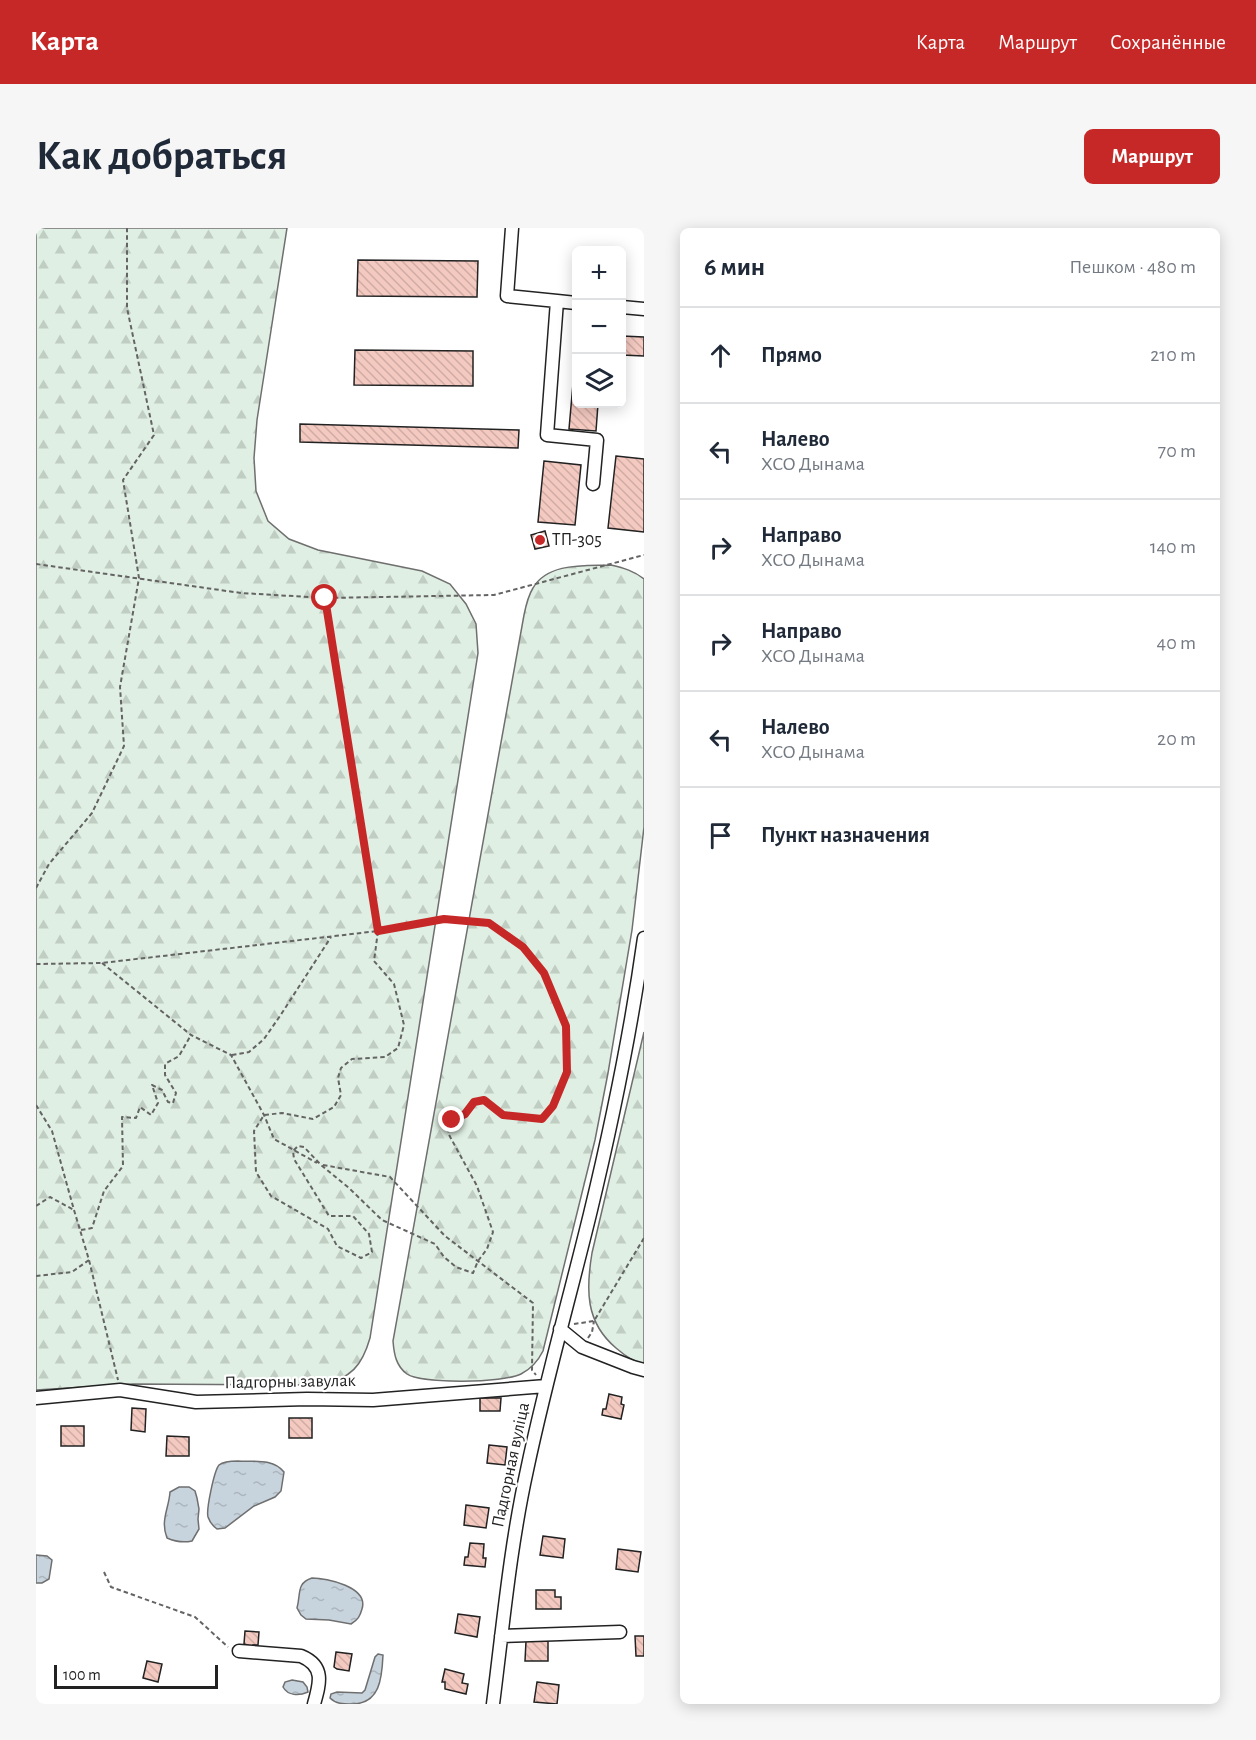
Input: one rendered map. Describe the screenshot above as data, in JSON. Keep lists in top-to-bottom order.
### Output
{
  "streets": {
    "street": ["Падгорны завулак", "Падгорная вуліца"]
  },
  "crossings": [
    ["Падгорны завулак", "Падгорная вуліца"]
  ],
  "places": ["ТП-305"],
  "scale_bar": "100 m",
  "page": {
    "header": "Карта",
    "nav": ["Карта", "Маршрут", "Сохранённые"],
    "buttons": "Маршрут",
    "title": "Как добраться",
    "heading": ["6 мин", "Пешком · 480 m"],
    "map_buttons": ["+", "−"],
    "list": [
      ["Прямо", "210 m"],
      ["Налево", "XCO Дынама", "70 m"],
      ["Направо", "XCO Дынама", "140 m"],
      ["Направо", "XCO Дынама", "40 m"],
      ["Налево", "XCO Дынама", "20 m"],
      "Пункт назначения"
    ],
    "scale": "100 m"
  }
}
